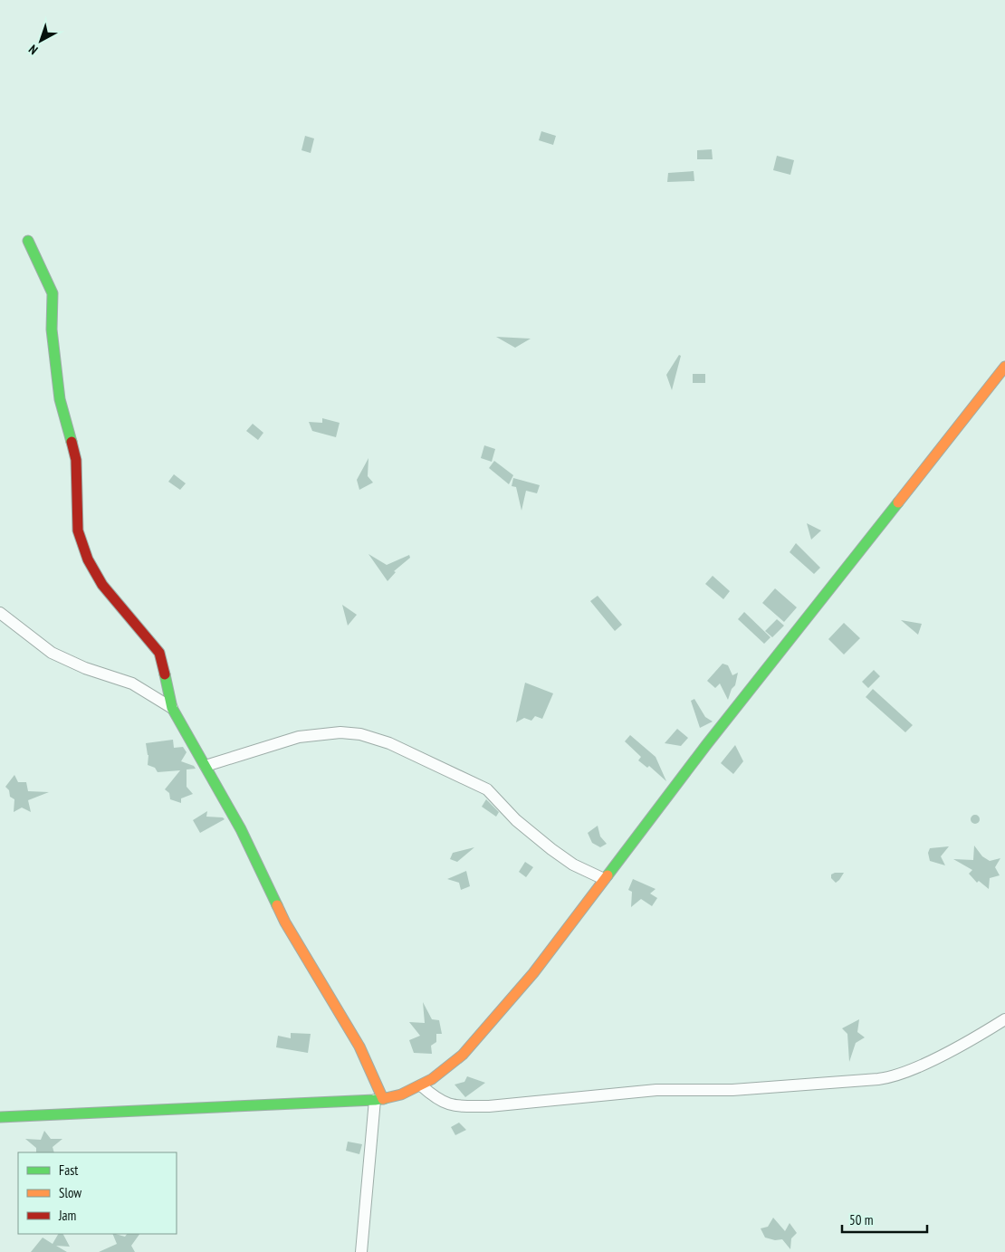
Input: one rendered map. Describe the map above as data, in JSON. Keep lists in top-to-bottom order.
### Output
{
  "legend": ["Fast", "Slow", "Jam"],
  "scale_bar": "50 m",
  "north": "bottom left"
}
